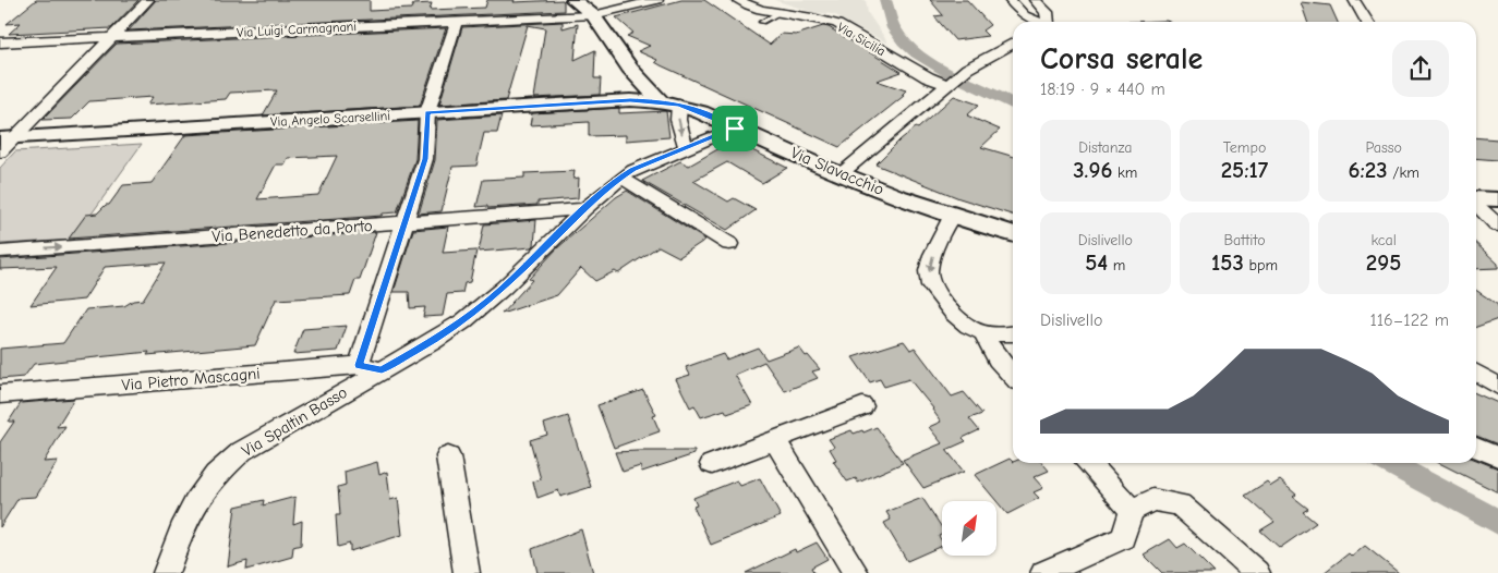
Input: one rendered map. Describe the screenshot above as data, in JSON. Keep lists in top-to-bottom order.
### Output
{
  "streets": {
    "street": [
      "Via Luigi Carmagnani",
      "Via Sicilia",
      "Via Angelo Scarsellini",
      "Via Slavacchio",
      "Via Benedetto da Porto",
      "Via Pietro Mascagni",
      "Via Spaltin Basso"
    ]
  },
  "crossings": [
    ["Via Angelo Scarsellini", "Via Slavacchio"],
    ["Via Slavacchio", "Via Spaltin Basso"],
    ["Via Benedetto da Porto", "Via Spaltin Basso"],
    ["Via Pietro Mascagni", "Via Spaltin Basso"]
  ],
  "one_way": ["Via Benedetto da Porto"],
  "north": "top right",
  "page": {
    "heading": ["Corsa serale", "18:19 · 9 × 440 m"],
    "stats": [
      ["Distanza", "3.96 km"],
      ["Tempo", "25:17"],
      ["Passo", "6:23 /km"],
      ["Dislivello", "54 m"],
      ["Battito", "153 bpm"],
      ["kcal", "295"]
    ],
    "chart": ["Dislivello", "116–122 m"]
  }
}
